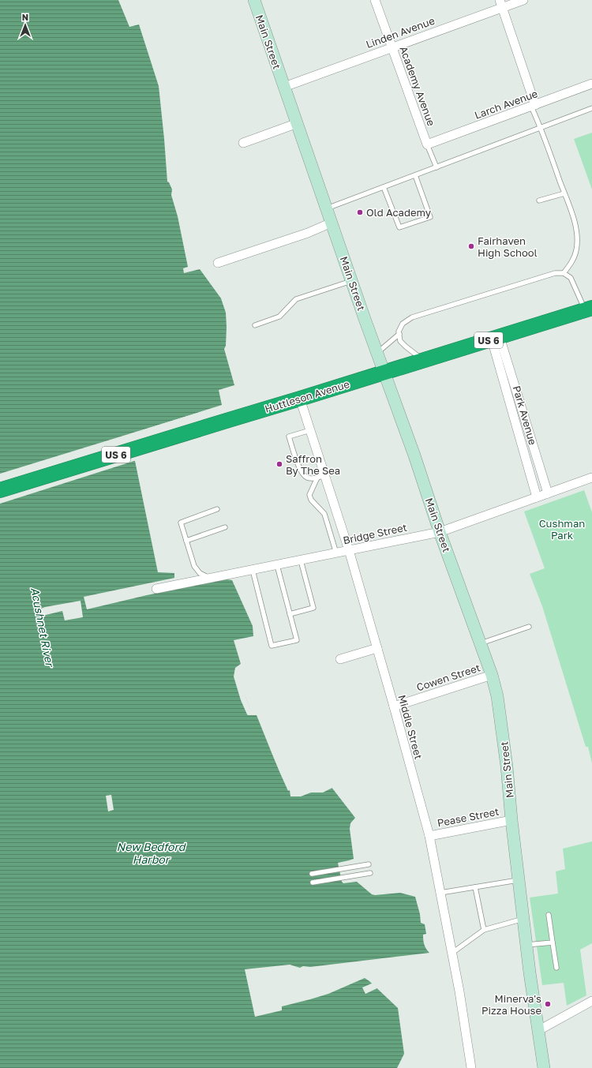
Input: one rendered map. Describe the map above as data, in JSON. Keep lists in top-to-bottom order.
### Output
{
  "streets": {
    "highway": ["US 6", "Huttleson Avenue"],
    "main road": ["Main Street"],
    "street": [
      "Linden Avenue",
      "Academy Avenue",
      "Larch Avenue",
      "Park Avenue",
      "Bridge Street",
      "Cowen Street",
      "Middle Street",
      "Pease Street"
    ]
  },
  "crossings": [
    ["Linden Avenue", "Main Street"],
    ["Linden Avenue", "Academy Avenue"],
    ["Main Street", "US 6"],
    ["Main Street", "Huttleson Avenue"],
    ["Main Street", "Bridge Street"],
    ["Main Street", "Cowen Street"],
    ["Main Street", "Pease Street"],
    ["Academy Avenue", "Larch Avenue"],
    ["US 6", "Huttleson Avenue"],
    ["US 6", "Park Avenue"],
    ["Huttleson Avenue", "Middle Street"],
    ["Park Avenue", "Bridge Street"],
    ["Bridge Street", "Middle Street"],
    ["Cowen Street", "Middle Street"],
    ["Middle Street", "Pease Street"]
  ],
  "water": ["Acushnet River", "New Bedford Harbor"],
  "parks": ["Cushman Park"],
  "places": [
    "Old Academy",
    "Fairhaven High School",
    "Saffron By The Sea",
    "Minerva's Pizza House"
  ],
  "north": "top"
}
